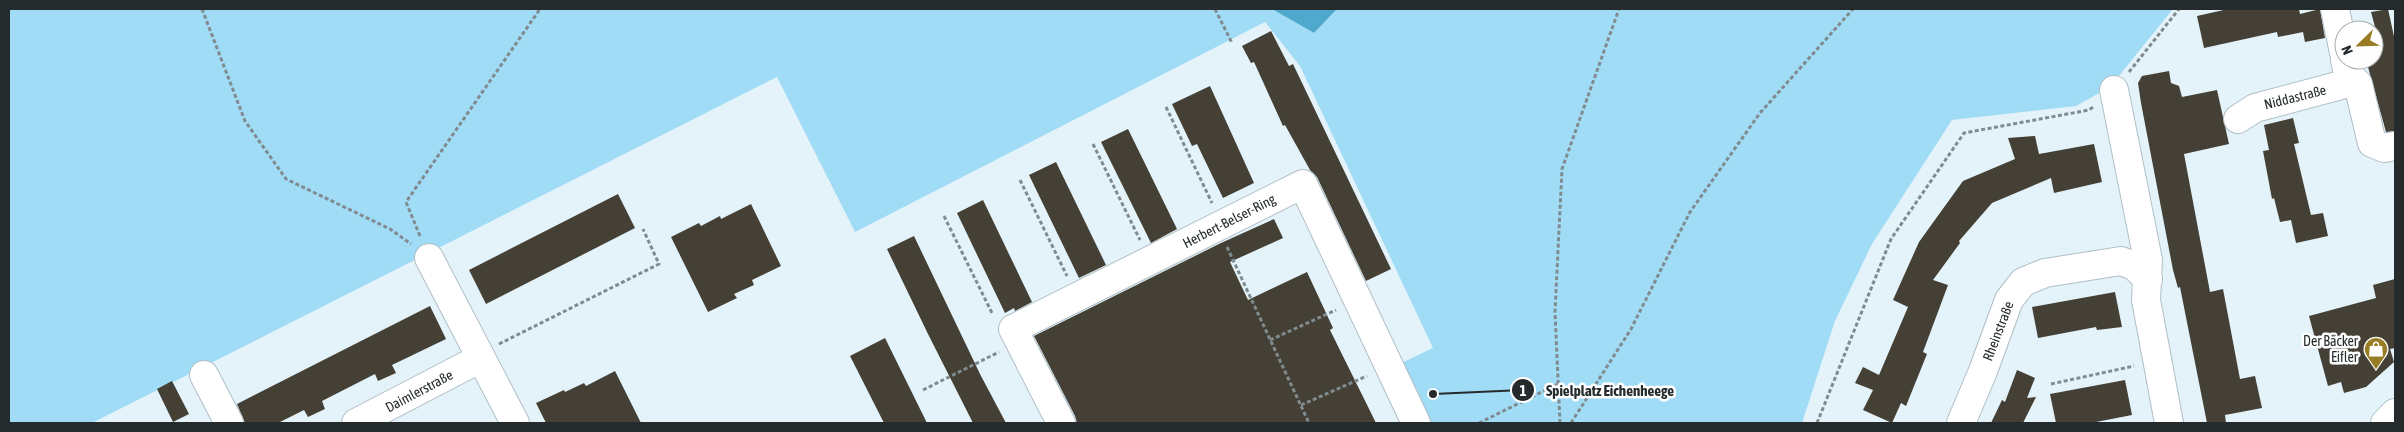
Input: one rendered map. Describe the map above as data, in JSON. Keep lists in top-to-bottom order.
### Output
{
  "streets": {
    "street": [
      "Niddastraße",
      "Herbert-Belser-Ring",
      "Rheinstraße",
      "Daimlerstraße"
    ]
  },
  "places": {
    "shop": ["Der Bäcker Eifler"],
    "other": ["Spielplatz Eichenheege"]
  },
  "north": "bottom left"
}
